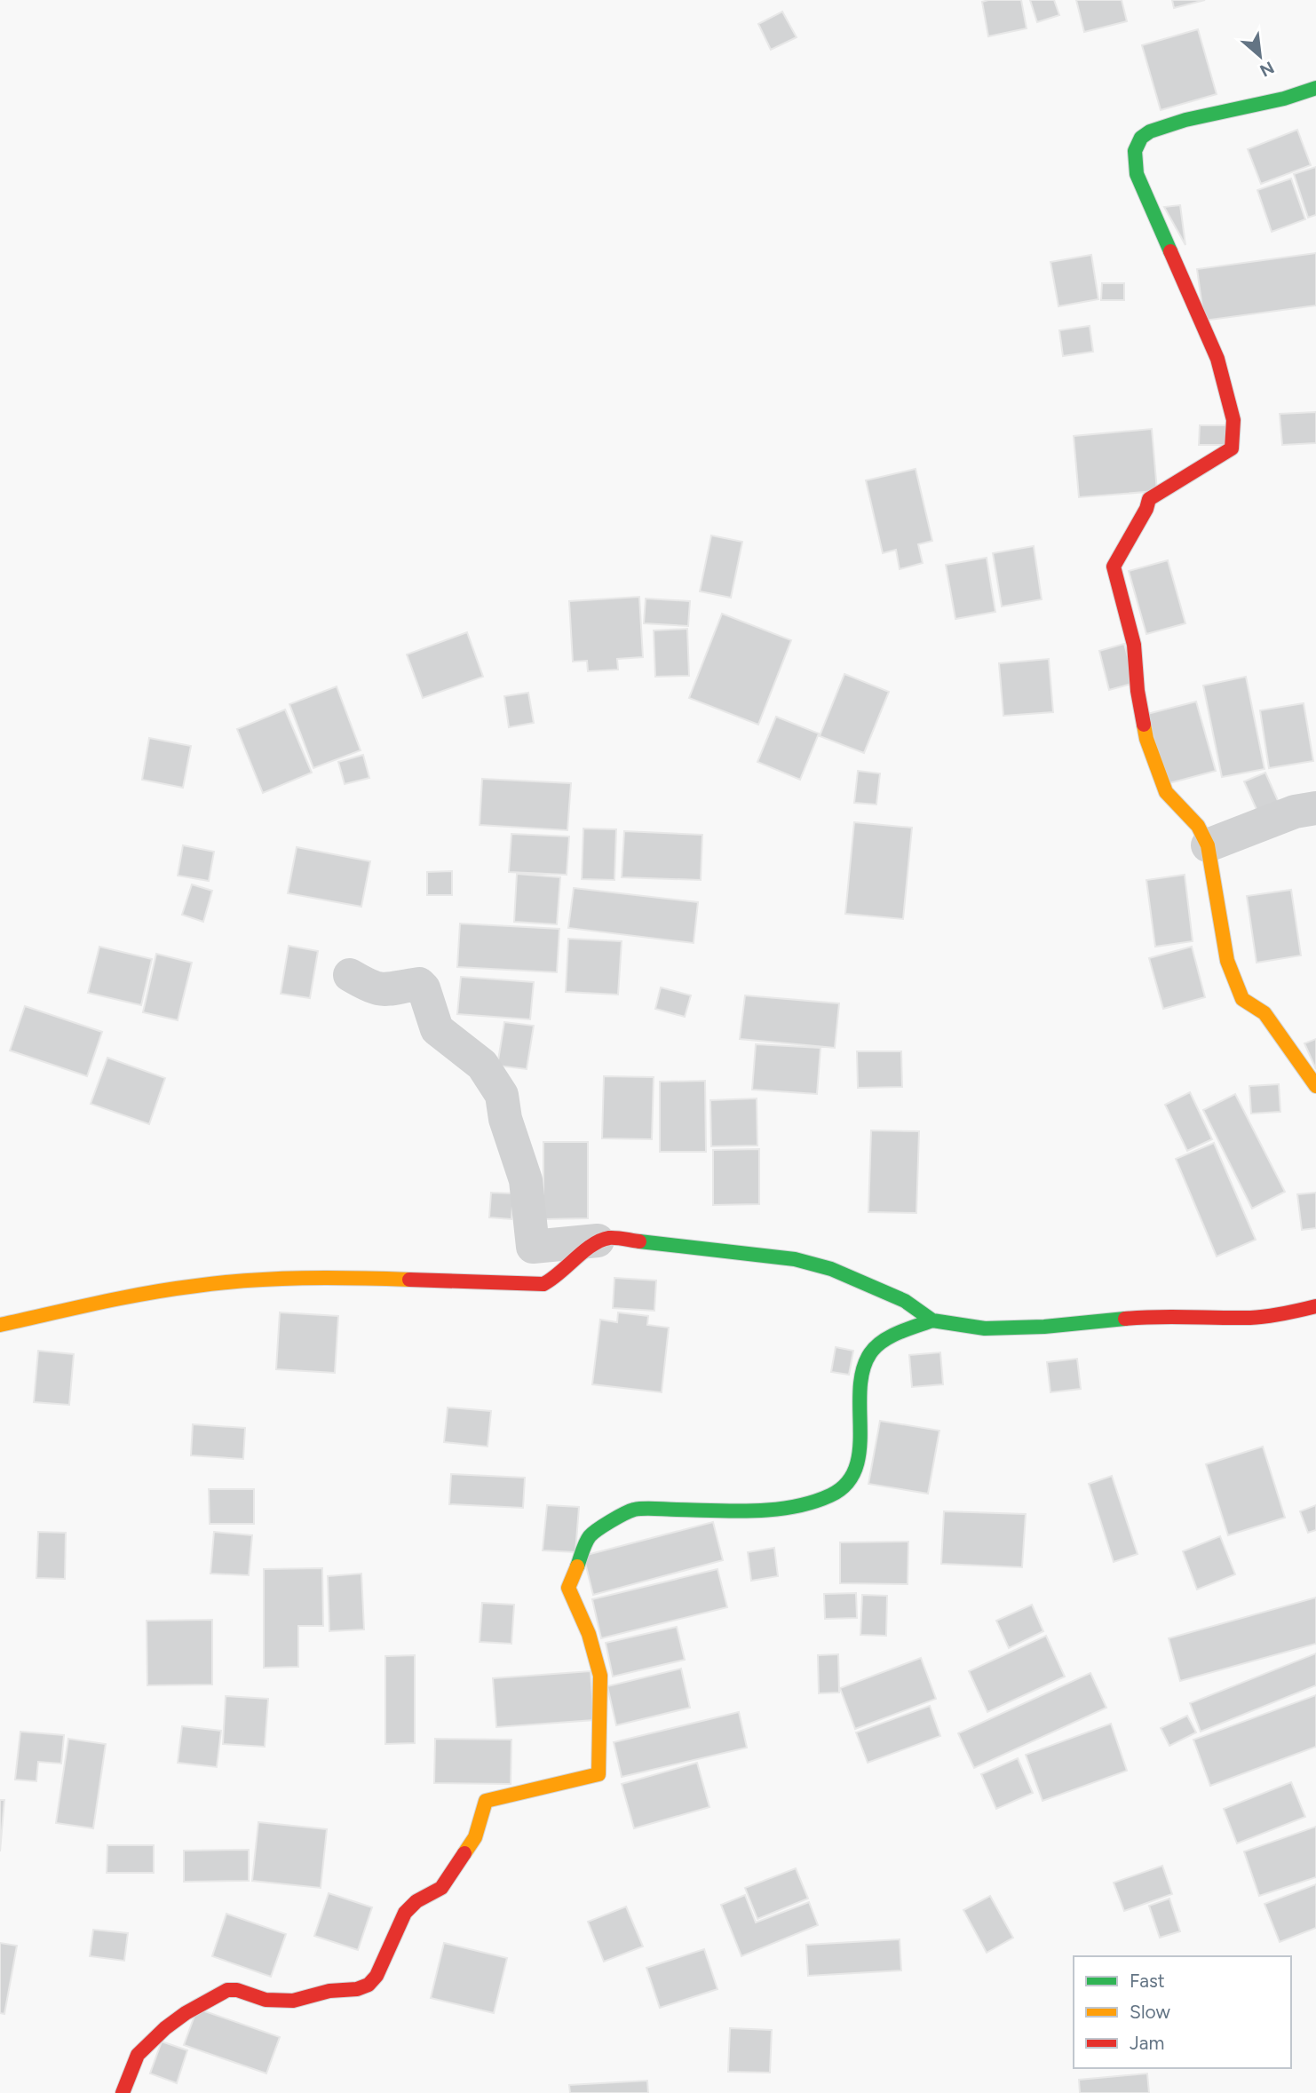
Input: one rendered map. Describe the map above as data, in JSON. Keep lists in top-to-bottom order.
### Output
{
  "legend": ["Fast", "Slow", "Jam"],
  "north": "bottom right"
}
